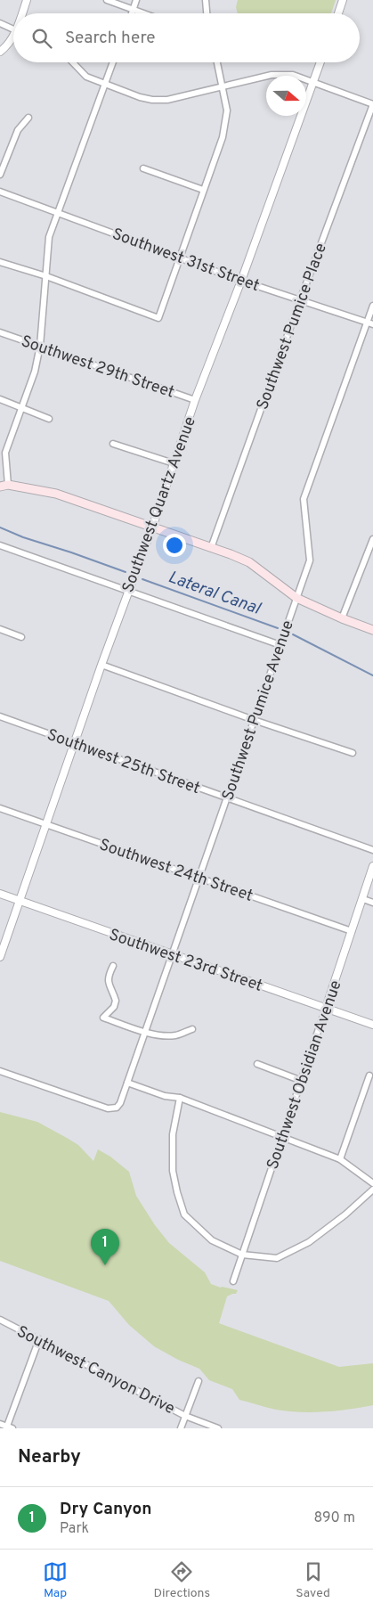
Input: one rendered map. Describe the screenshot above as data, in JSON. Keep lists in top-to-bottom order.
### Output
{
  "streets": {
    "street": [
      "Southwest 31st Street",
      "Southwest Pumice Place",
      "Southwest 29th Street",
      "Southwest Quartz Avenue",
      "Southwest Pumice Avenue",
      "Southwest 25th Street",
      "Southwest 24th Street",
      "Southwest 23rd Street",
      "Southwest Obsidian Avenue",
      "Southwest Canyon Drive"
    ]
  },
  "crossings": [
    ["Southwest 31st Street", "Southwest Pumice Place"],
    ["Southwest 31st Street", "Southwest Quartz Avenue"],
    ["Southwest 31st Street", "Southwest Pumice Avenue"],
    ["Southwest 29th Street", "Southwest Quartz Avenue"],
    ["Southwest Quartz Avenue", "Southwest 25th Street"],
    ["Southwest Quartz Avenue", "Southwest 24th Street"],
    ["Southwest Quartz Avenue", "Southwest 23rd Street"],
    ["Southwest Pumice Avenue", "Southwest 25th Street"],
    ["Southwest Pumice Avenue", "Southwest 24th Street"],
    ["Southwest Pumice Avenue", "Southwest 23rd Street"],
    ["Southwest 24th Street", "Southwest Obsidian Avenue"],
    ["Southwest 23rd Street", "Southwest Obsidian Avenue"]
  ],
  "water": ["Lateral Canal"],
  "north": "right",
  "page": {
    "search": "Search here",
    "pins": "1",
    "heading": "Nearby",
    "list": [
      {
        "mark": "1",
        "name": "Dry Canyon",
        "note": "Park",
        "value": "890 m"
      }
    ],
    "nav": ["Map", "Directions", "Saved"]
  }
}
